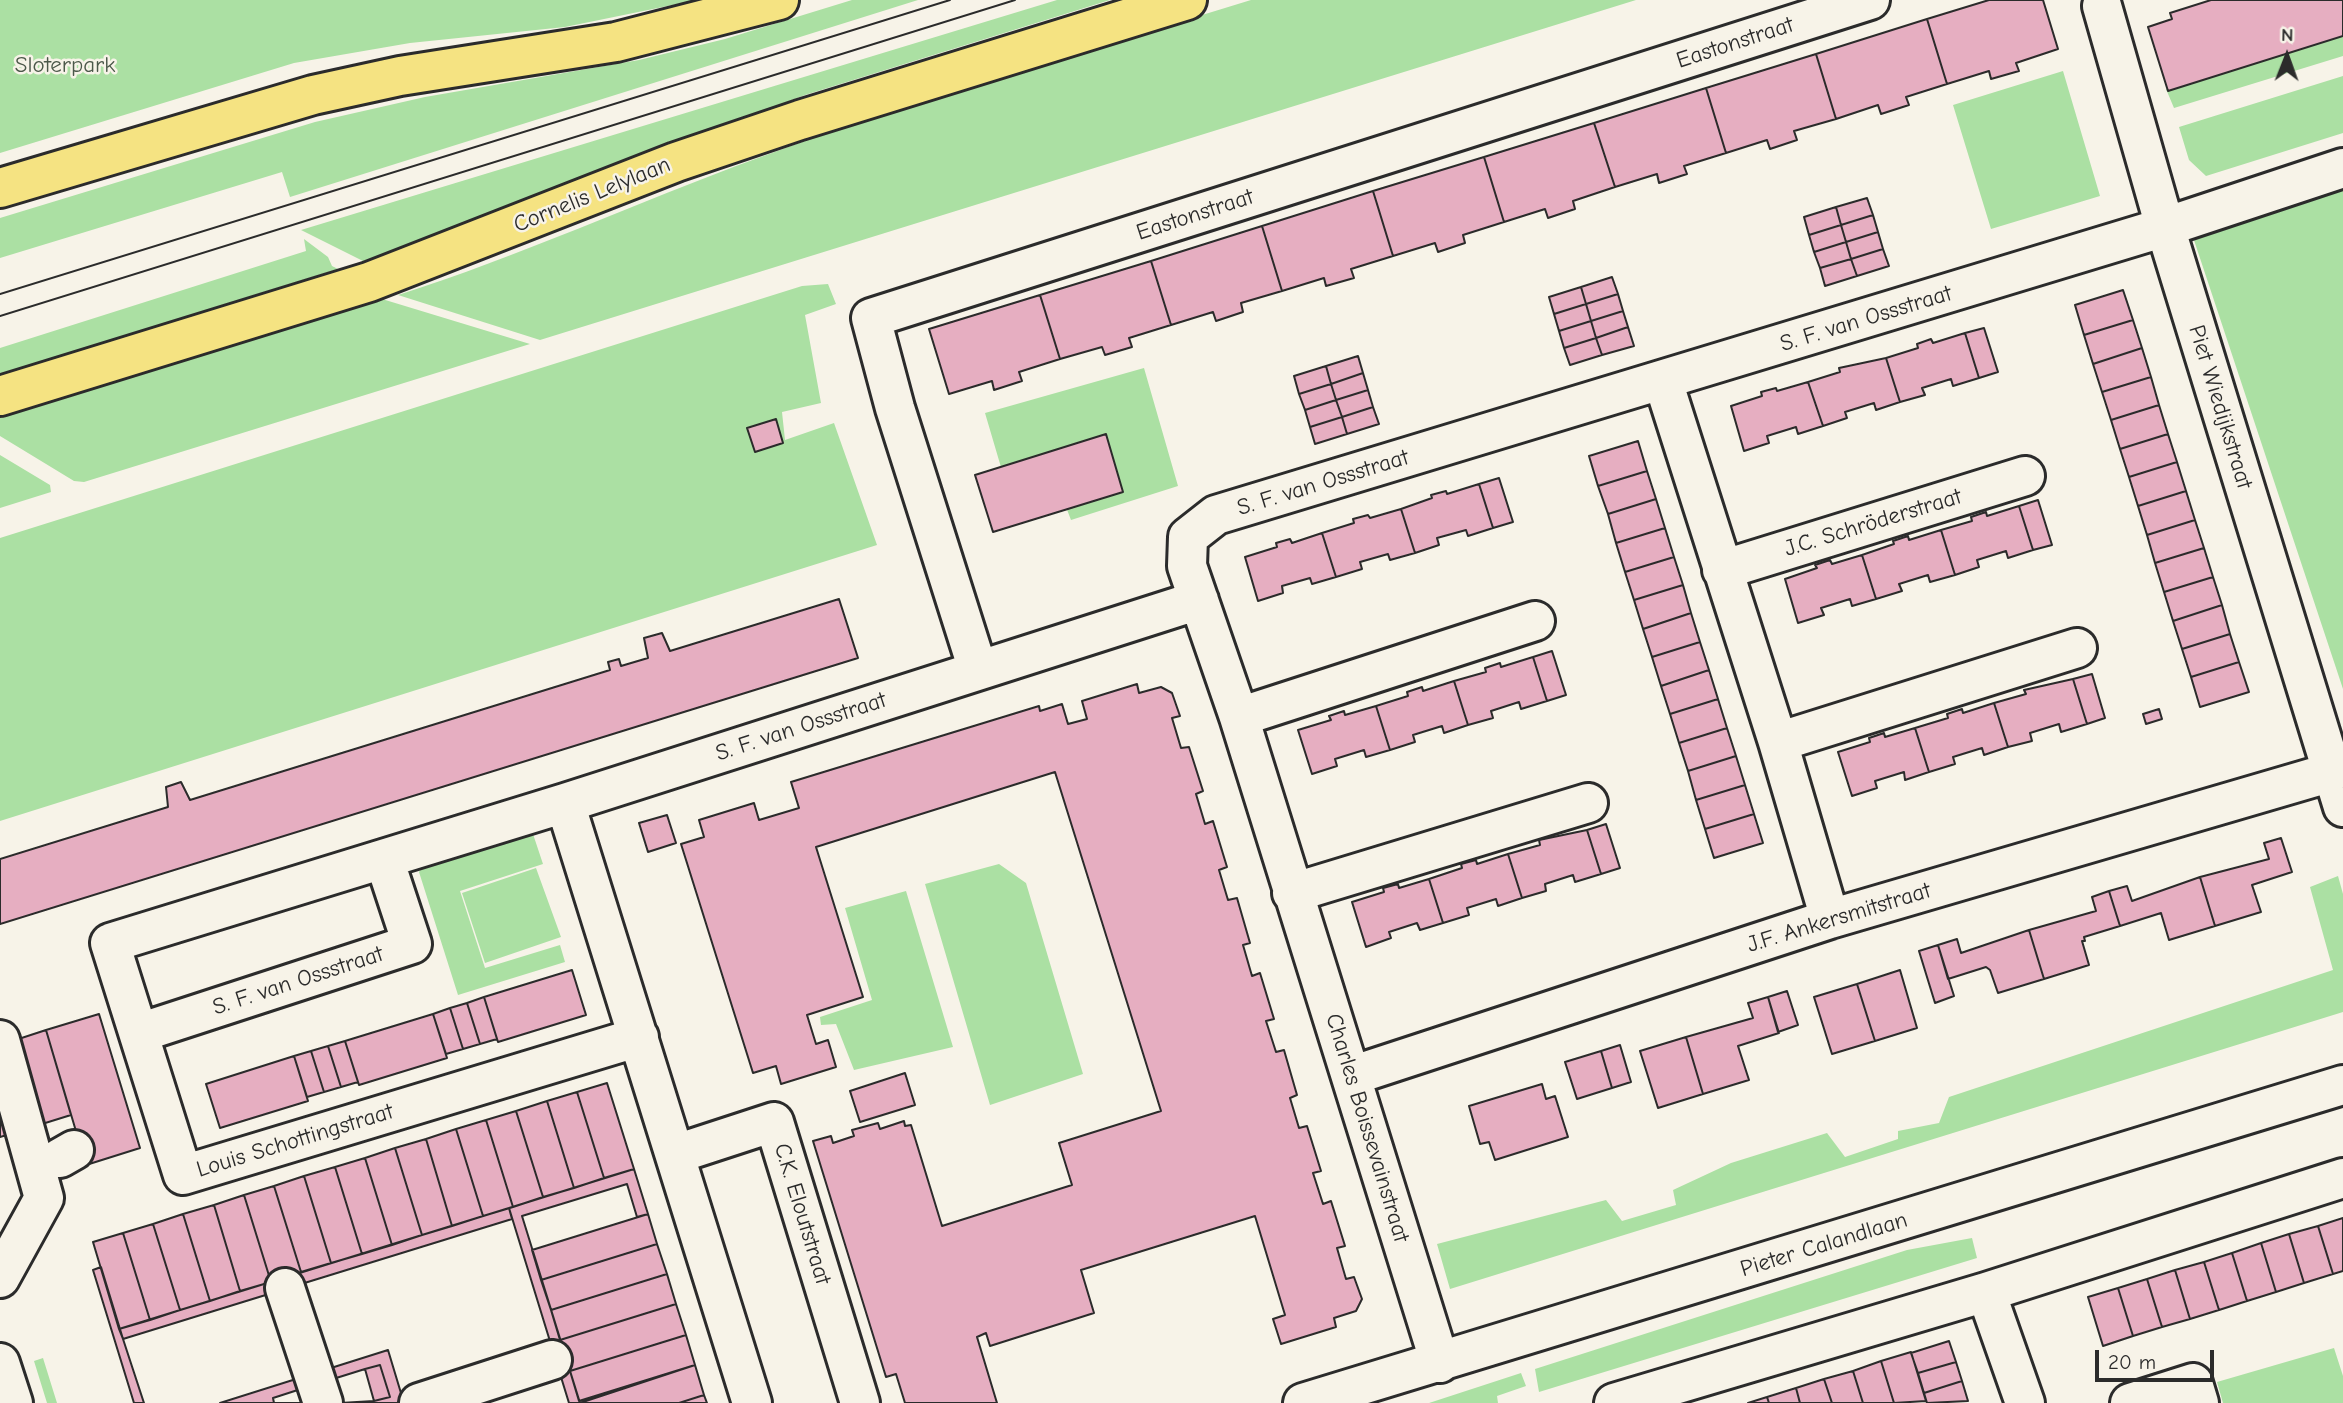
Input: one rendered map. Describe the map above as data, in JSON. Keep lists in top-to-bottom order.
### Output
{
  "streets": {
    "main road": ["Cornelis Lelylaan"],
    "street": [
      "Eastonstraat",
      "S. F. van Ossstraat",
      "Piet Wiedijkstraat",
      "J.C. Schröderstraat",
      "J.F. Ankersmitstraat",
      "Charles Boissevainstraat",
      "Louis Schottingstraat",
      "C.K. Eloutstraat",
      "Pieter Calandlaan"
    ]
  },
  "crossings": [
    ["Eastonstraat", "S. F. van Ossstraat"],
    ["S. F. van Ossstraat", "Piet Wiedijkstraat"],
    ["S. F. van Ossstraat", "Charles Boissevainstraat"],
    ["S. F. van Ossstraat", "Louis Schottingstraat"],
    ["Piet Wiedijkstraat", "J.F. Ankersmitstraat"],
    ["J.F. Ankersmitstraat", "Charles Boissevainstraat"],
    ["Charles Boissevainstraat", "Pieter Calandlaan"]
  ],
  "parks": ["Sloterpark"],
  "scale_bar": "20 m",
  "north": "top"
}
